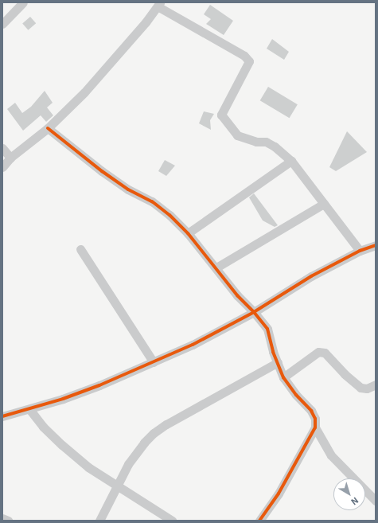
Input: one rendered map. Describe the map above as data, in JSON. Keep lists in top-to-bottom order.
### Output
{
  "north": "bottom right"
}
